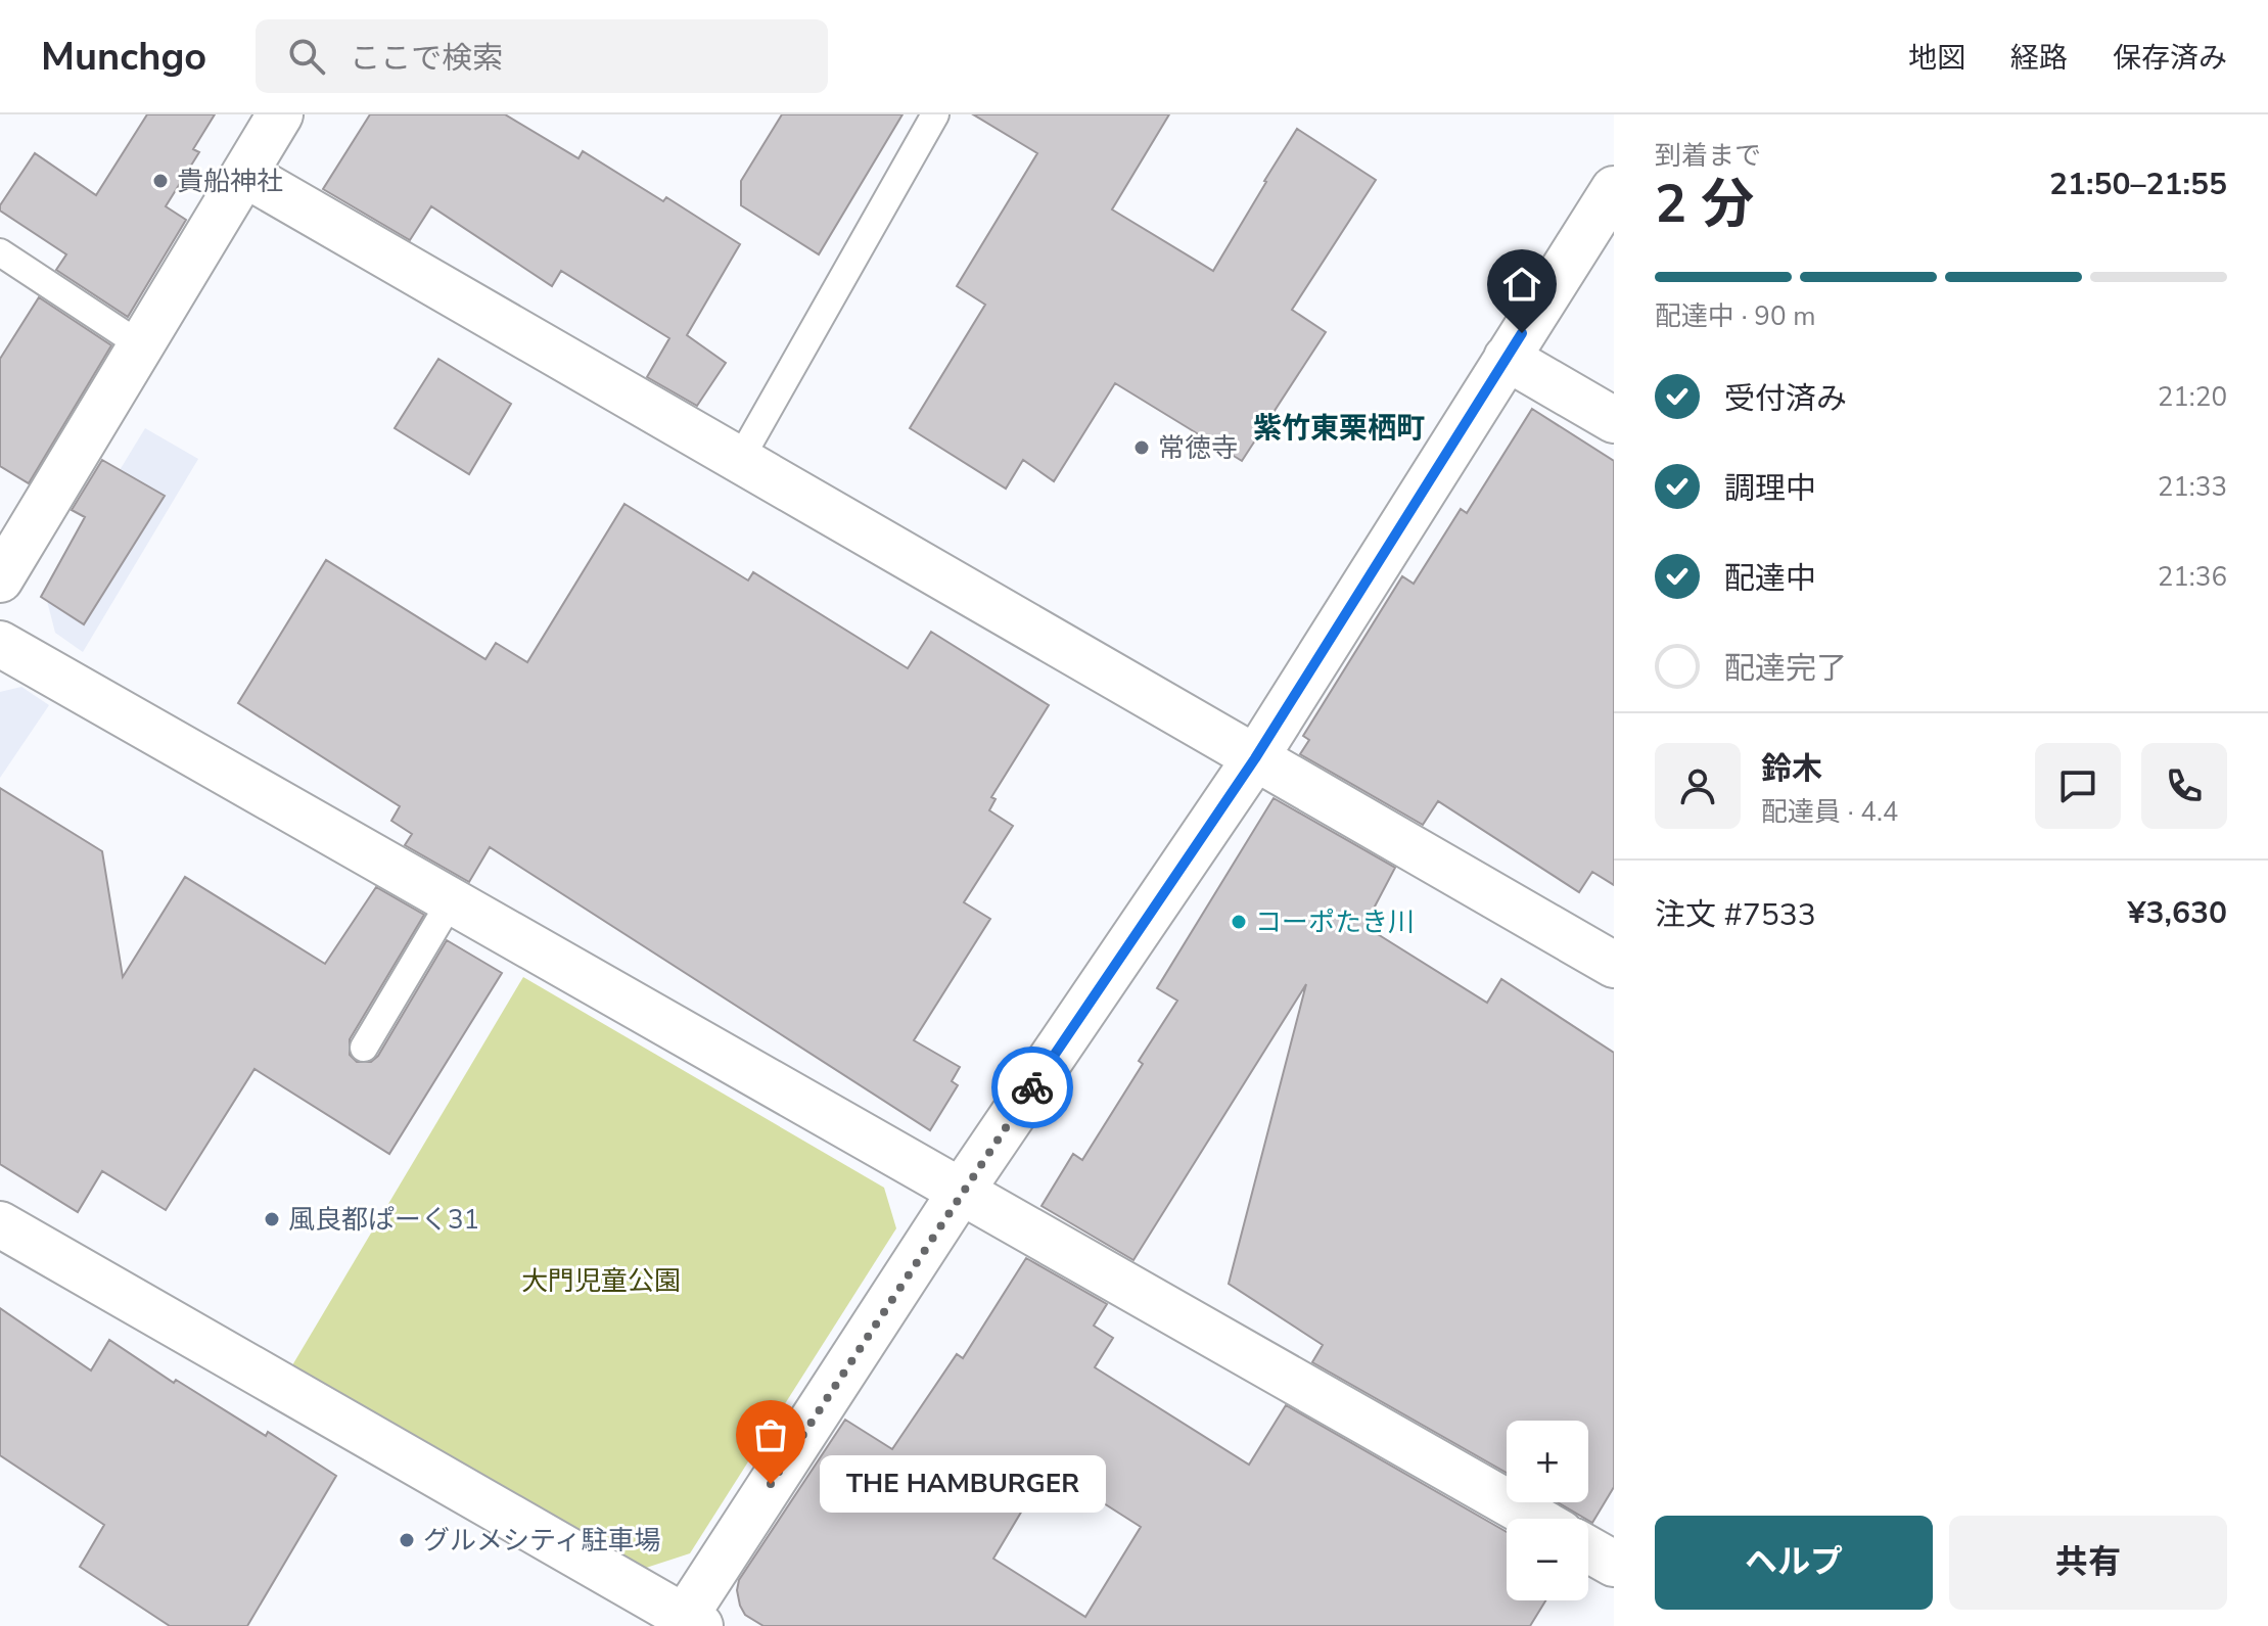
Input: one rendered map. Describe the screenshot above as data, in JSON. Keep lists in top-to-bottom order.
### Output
{
  "districts": ["紫竹東栗栖町"],
  "parks": ["大門児童公園"],
  "places": [
    "貴船神社",
    "常徳寺",
    "コーポたき川",
    "風良都ぱーく31",
    "THE HAMBURGER",
    "グルメシティ駐車場"
  ],
  "page": {
    "header": "Munchgo",
    "search": "ここで検索",
    "nav": ["地図", "経路", "保存済み"],
    "heading": ["2 分", "到着まで", "21:50–21:55"],
    "panel": [
      "鈴木",
      "配達員 · 4.4",
      "注文 #7533",
      "¥3,630"
    ],
    "bar": "配達中 · 90 m",
    "list": [
      ["受付済み", "21:20"],
      ["調理中", "21:33"],
      ["配達中", "21:36"],
      "配達完了"
    ],
    "map_buttons": ["+", "−"],
    "bubble": "THE HAMBURGER",
    "buttons": ["ヘルプ", "共有"]
  }
}
